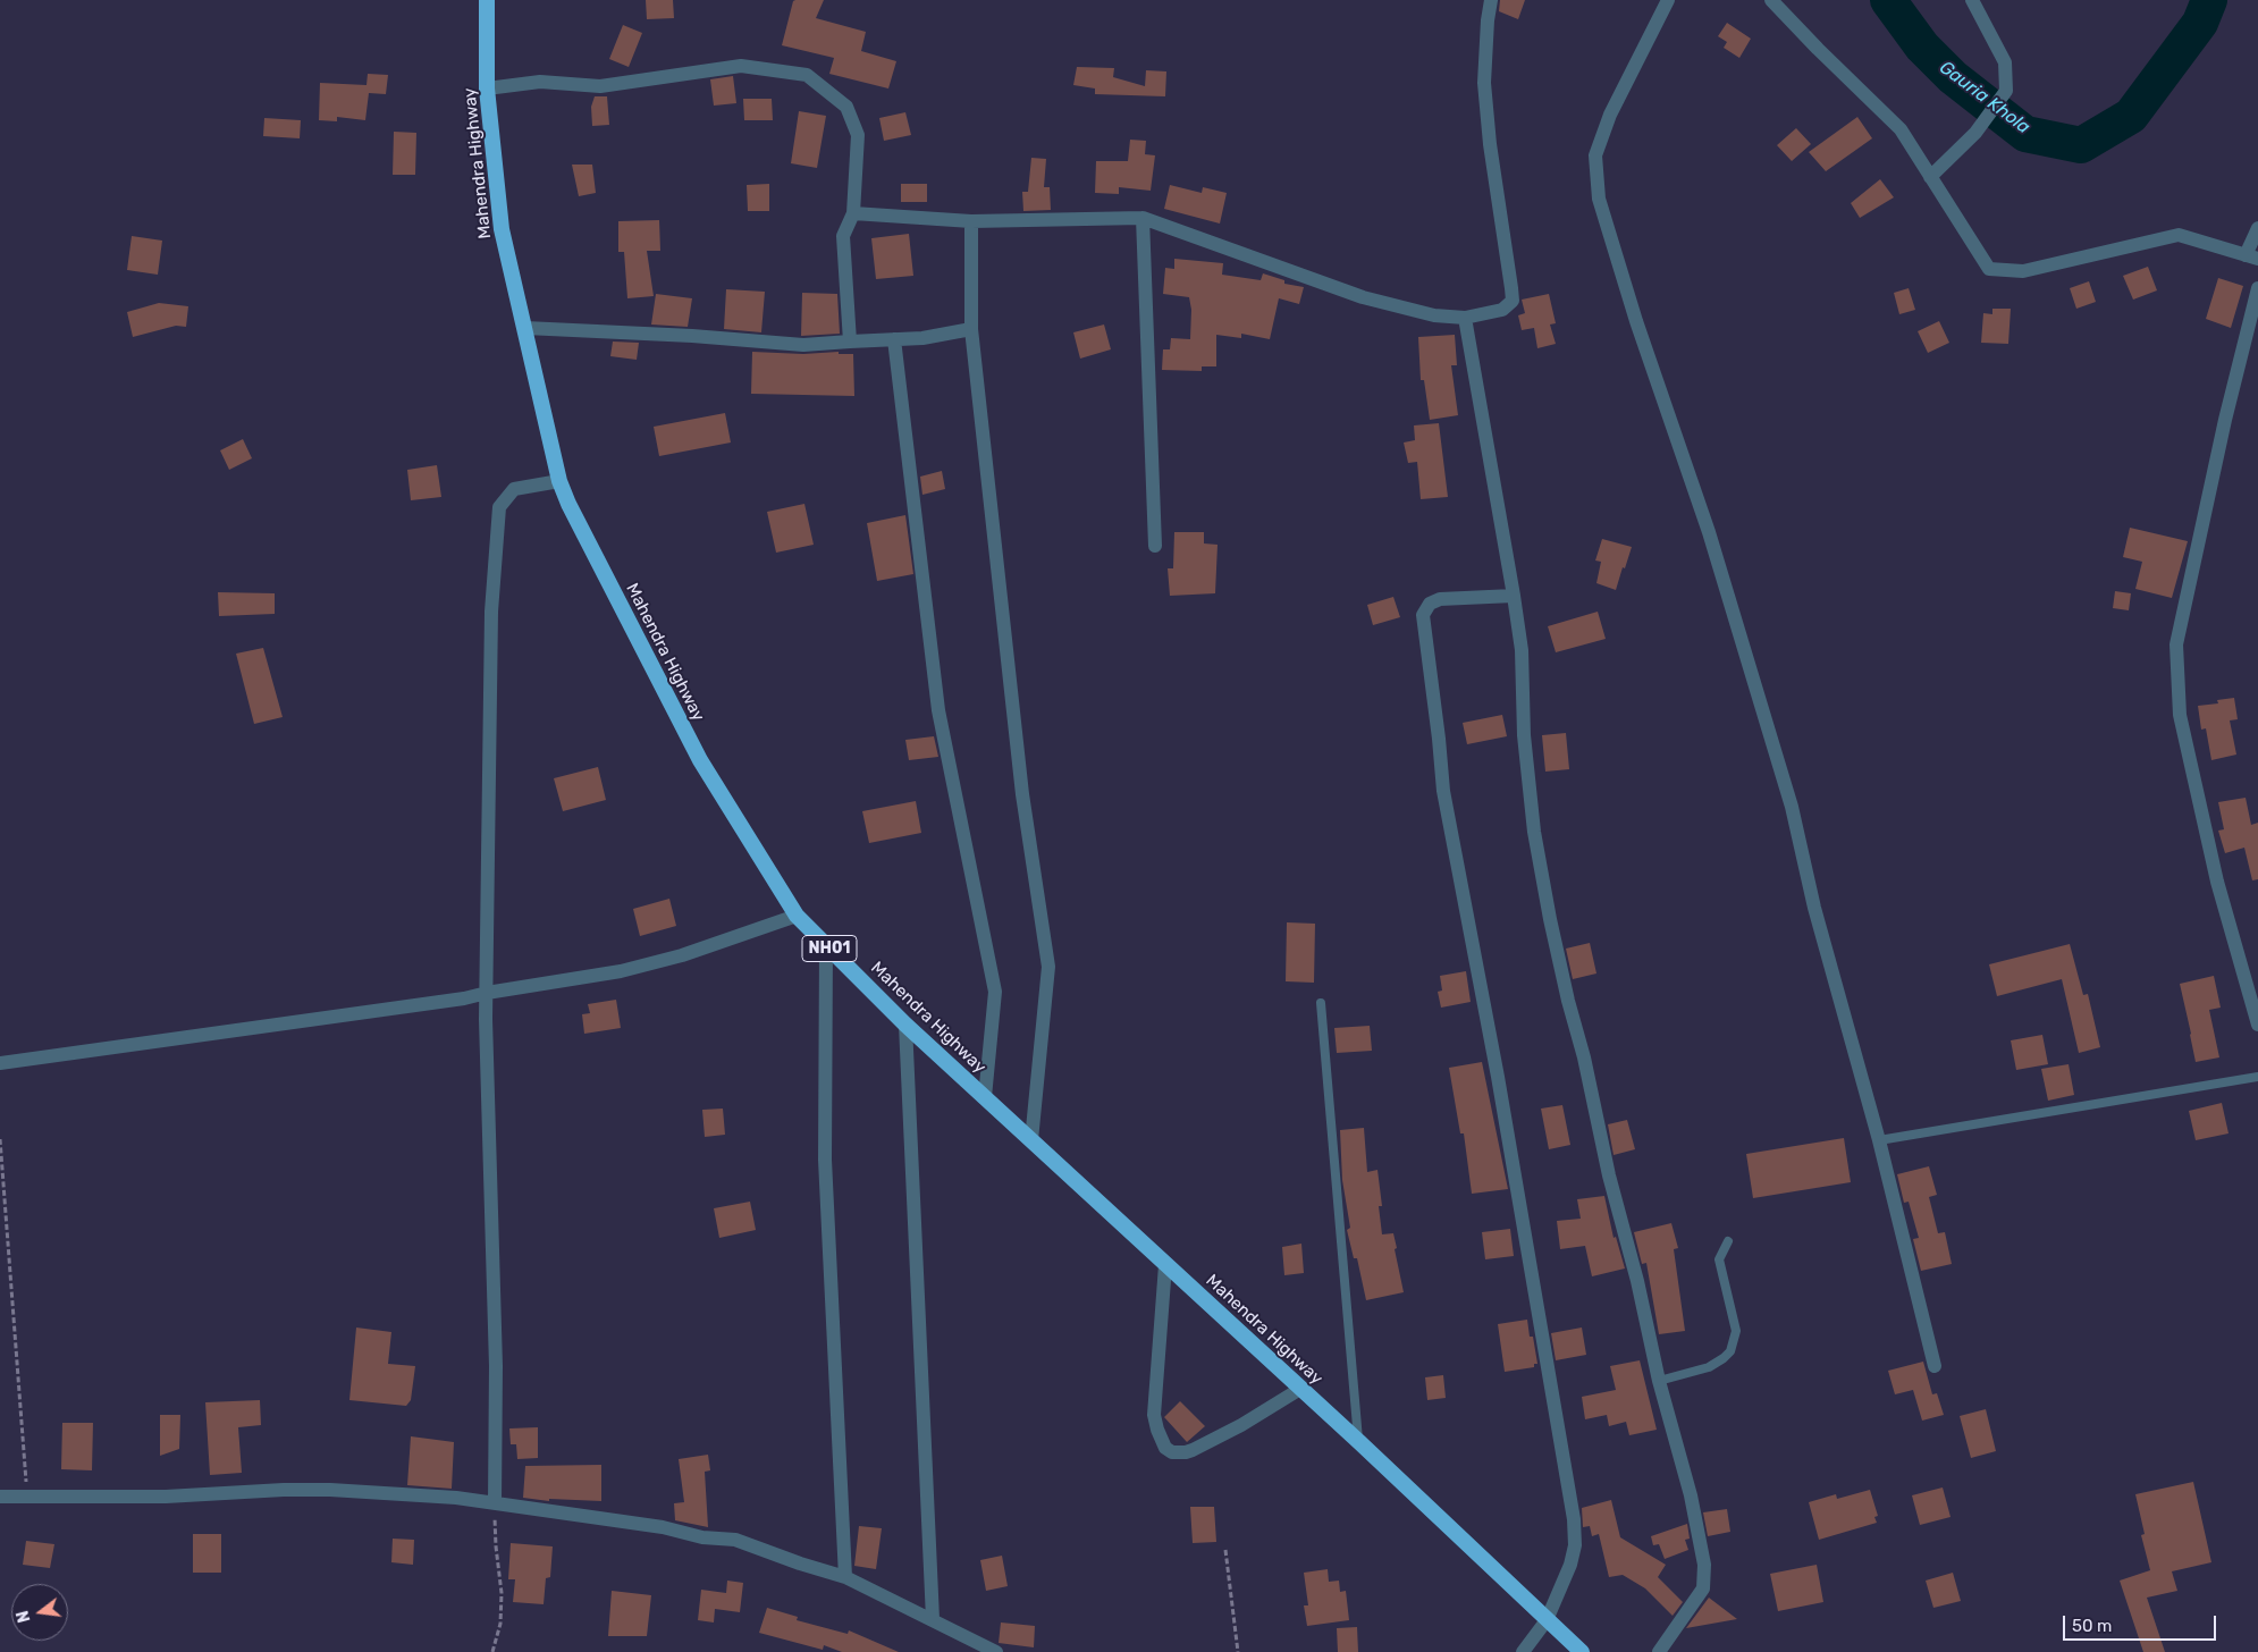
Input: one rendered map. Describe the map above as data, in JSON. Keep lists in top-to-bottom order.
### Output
{
  "streets": {
    "highway": ["Mahendra Highway", "NH01"]
  },
  "water": ["Gauria Khola"],
  "scale_bar": "50 m",
  "north": "left"
}
